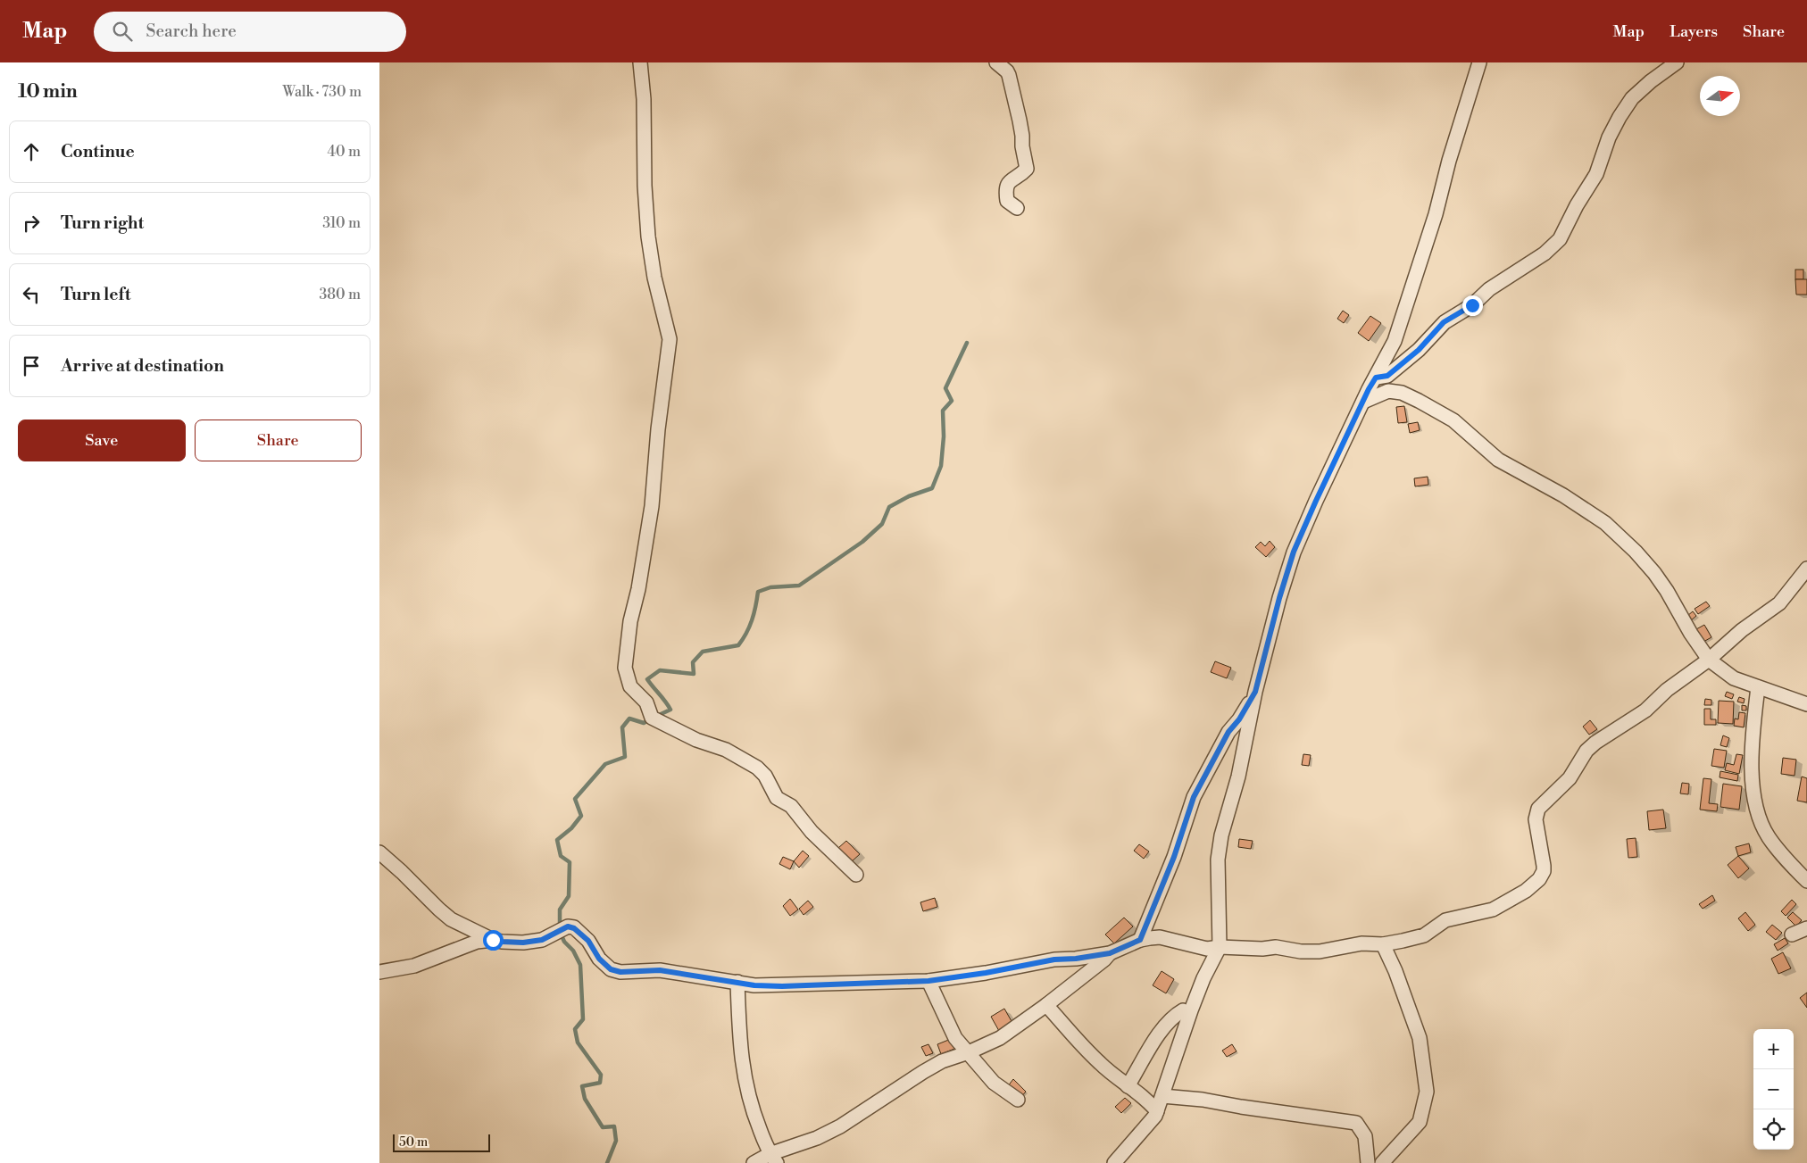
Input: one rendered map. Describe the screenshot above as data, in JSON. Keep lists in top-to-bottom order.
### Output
{
  "scale_bar": "50 m",
  "north": "right",
  "page": {
    "header": "Map",
    "search": "Search here",
    "nav": ["Map", "Layers", "Share"],
    "heading": ["10 min", "Walk · 730 m"],
    "list": [
      ["Continue", "40 m"],
      ["Turn right", "310 m"],
      ["Turn left", "380 m"],
      "Arrive at destination"
    ],
    "buttons": ["Save", "Share"],
    "map_buttons": ["+", "−"],
    "scale": "50 m"
  }
}
